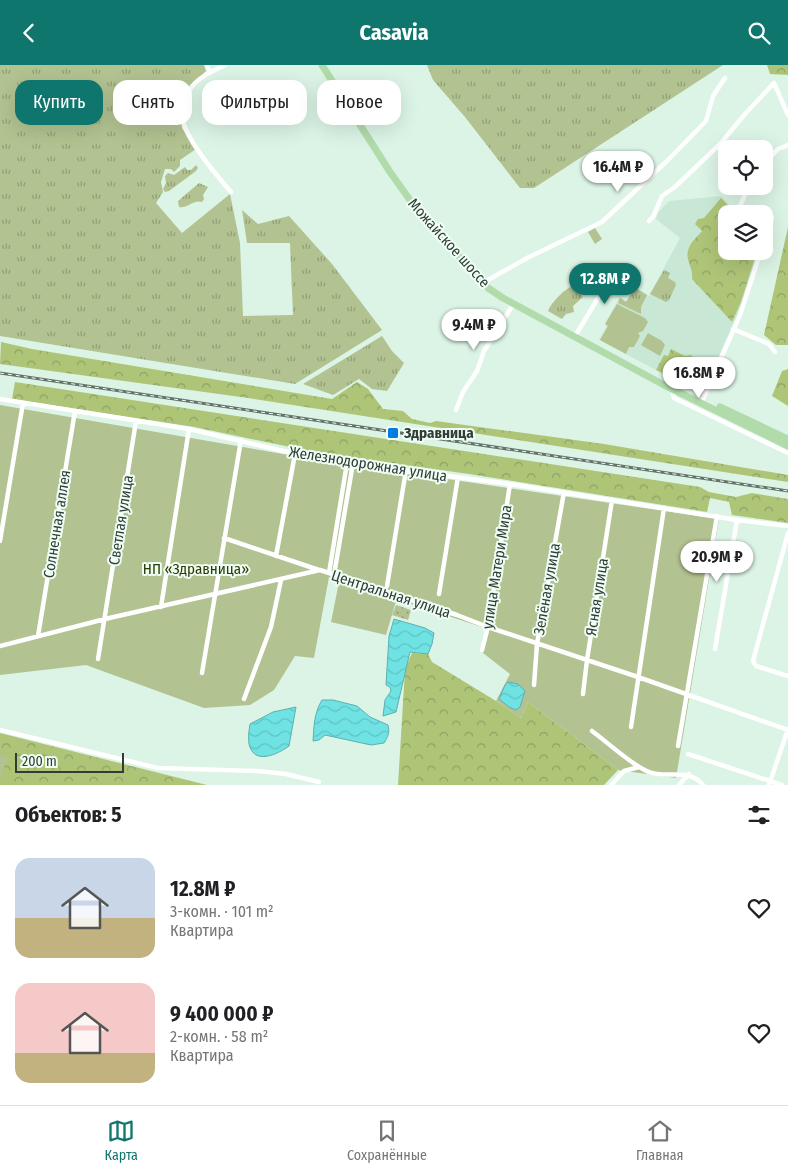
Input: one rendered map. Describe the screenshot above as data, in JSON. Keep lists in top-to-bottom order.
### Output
{
  "streets": {
    "main road": ["Можайское шоссе"],
    "street": [
      "Железнодорожная улица",
      "Светлая улица",
      "Солнечная аллея",
      "улица Матери Мира",
      "Зелёная улица",
      "Центральная улица",
      "Ясная улица"
    ]
  },
  "crossings": [
    ["Железнодорожная улица", "Светлая улица"],
    ["Железнодорожная улица", "Солнечная аллея"],
    ["Железнодорожная улица", "улица Матери Мира"],
    ["Железнодорожная улица", "Зелёная улица"],
    ["Железнодорожная улица", "Ясная улица"],
    ["Светлая улица", "Центральная улица"],
    ["Солнечная аллея", "Центральная улица"],
    ["улица Матери Мира", "Центральная улица"],
    ["Зелёная улица", "Центральная улица"],
    ["Центральная улица", "Ясная улица"]
  ],
  "parks": ["НП «Здравница»"],
  "places": {
    "transit": ["Здравница"]
  },
  "scale_bar": "200 m",
  "page": {
    "header": "Casavia",
    "chip": [
      "Купить",
      "Снять",
      "Фильтры",
      "Новое"
    ],
    "price": [
      "16.4M ₽",
      "12.8M ₽",
      "9.4M ₽",
      "16.8M ₽",
      "20.9M ₽"
    ],
    "scale": "200 m",
    "heading": "Объектов: 5",
    "list": [
      {
        "name": "12.8M ₽",
        "note": "3-комн. · 101 m² · Квартира"
      },
      {
        "name": "9 400 000 ₽",
        "note": "2-комн. · 58 m² · Квартира"
      }
    ],
    "tabs": ["Карта", "Сохранённые", "Главная"]
  }
}
